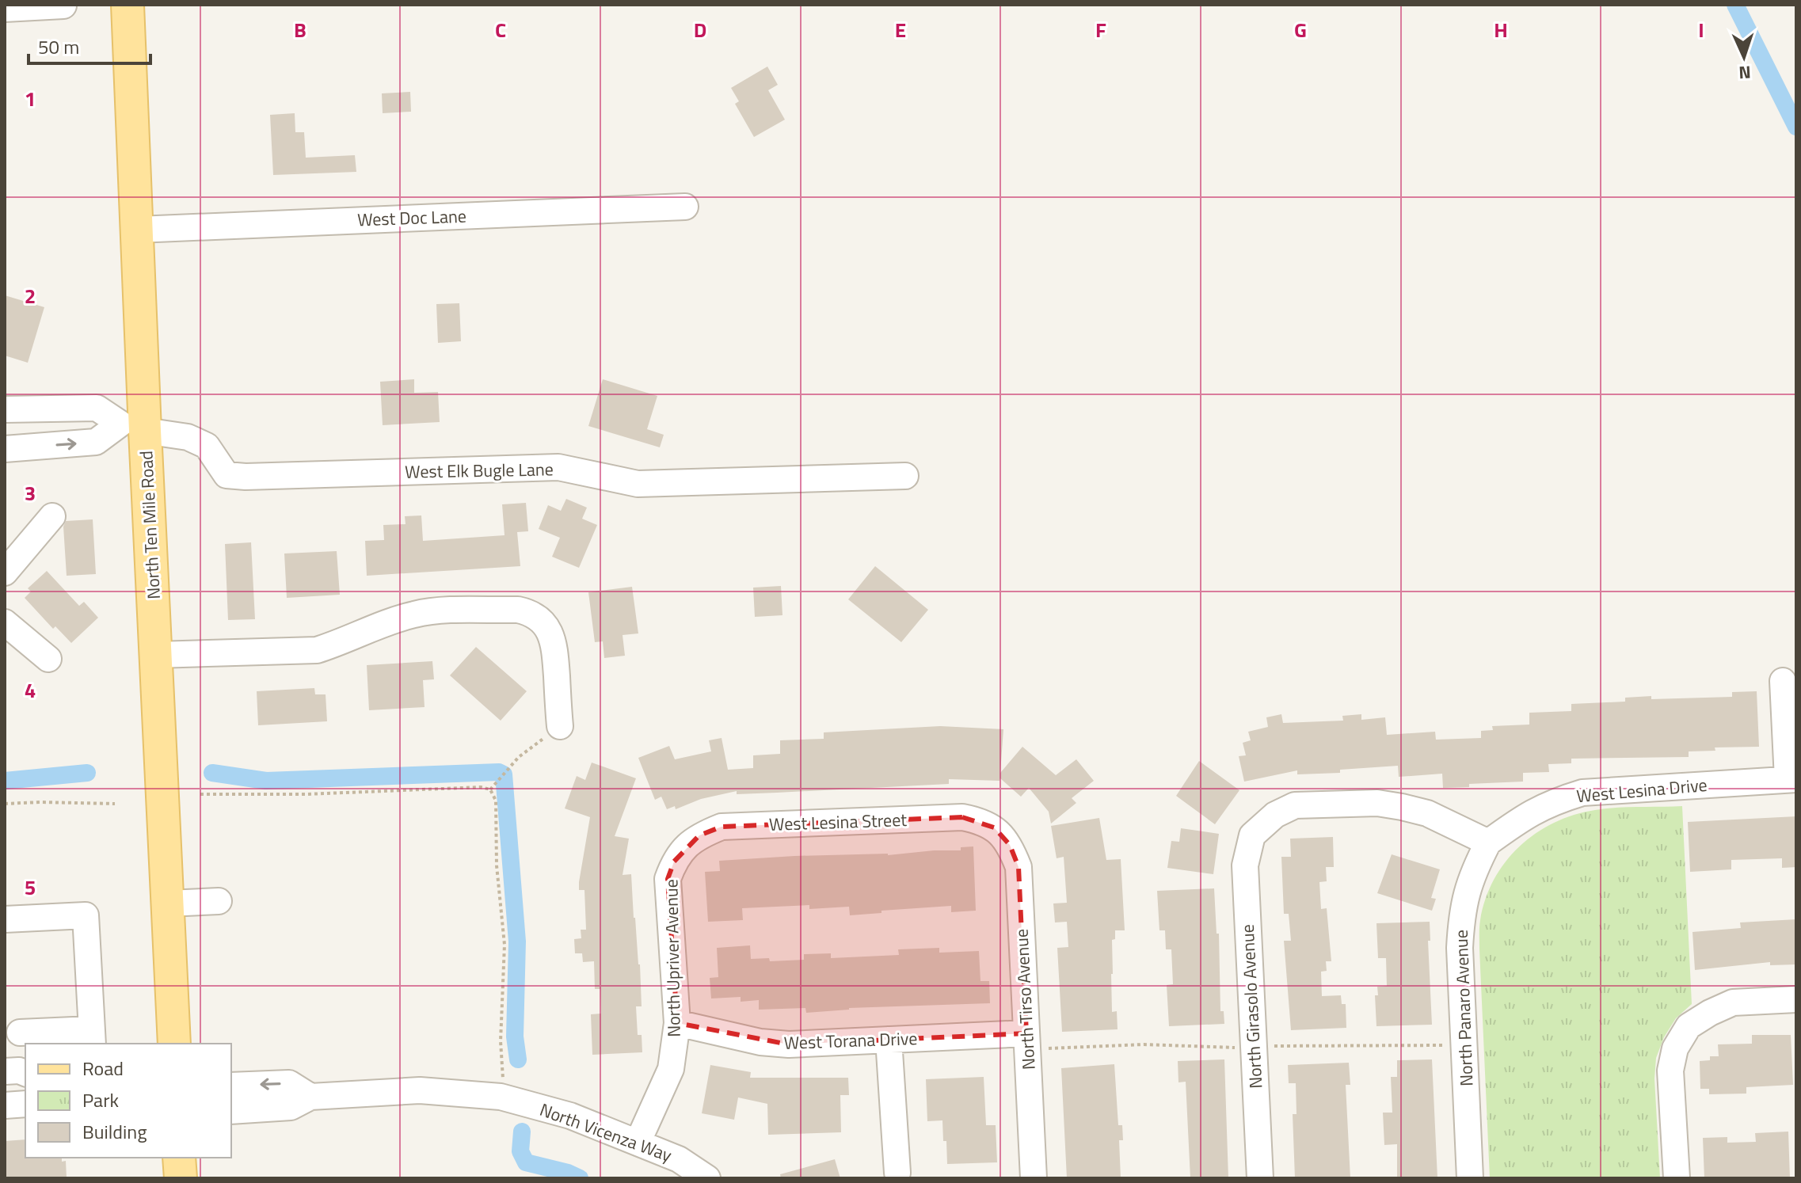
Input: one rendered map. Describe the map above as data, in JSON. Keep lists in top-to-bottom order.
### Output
{
  "streets": {
    "main road": ["North Ten Mile Road"],
    "street": [
      "West Doc Lane",
      "West Elk Bugle Lane",
      "West Lesina Drive",
      "West Lesina Street",
      "North Upriver Avenue",
      "North Tirso Avenue",
      "North Girasolo Avenue",
      "North Panaro Avenue",
      "West Torana Drive",
      "North Vicenza Way"
    ]
  },
  "crossings": [
    ["West Doc Lane", "North Ten Mile Road"],
    ["West Elk Bugle Lane", "North Ten Mile Road"],
    ["West Lesina Drive", "North Girasolo Avenue"],
    ["West Lesina Drive", "North Panaro Avenue"],
    ["West Lesina Street", "North Upriver Avenue"],
    ["West Lesina Street", "North Tirso Avenue"],
    ["North Upriver Avenue", "West Torana Drive"],
    ["North Upriver Avenue", "North Vicenza Way"],
    ["North Tirso Avenue", "West Torana Drive"],
    ["North Girasolo Avenue", "North Panaro Avenue"]
  ],
  "legend": ["Road", "Park", "Building"],
  "scale_bar": "50 m",
  "north": "bottom",
  "grid": {
    "columns": [
      "B",
      "C",
      "D",
      "E",
      "F",
      "G",
      "H",
      "I"
    ],
    "rows": [
      "1",
      "2",
      "3",
      "4",
      "5"
    ]
  }
}
